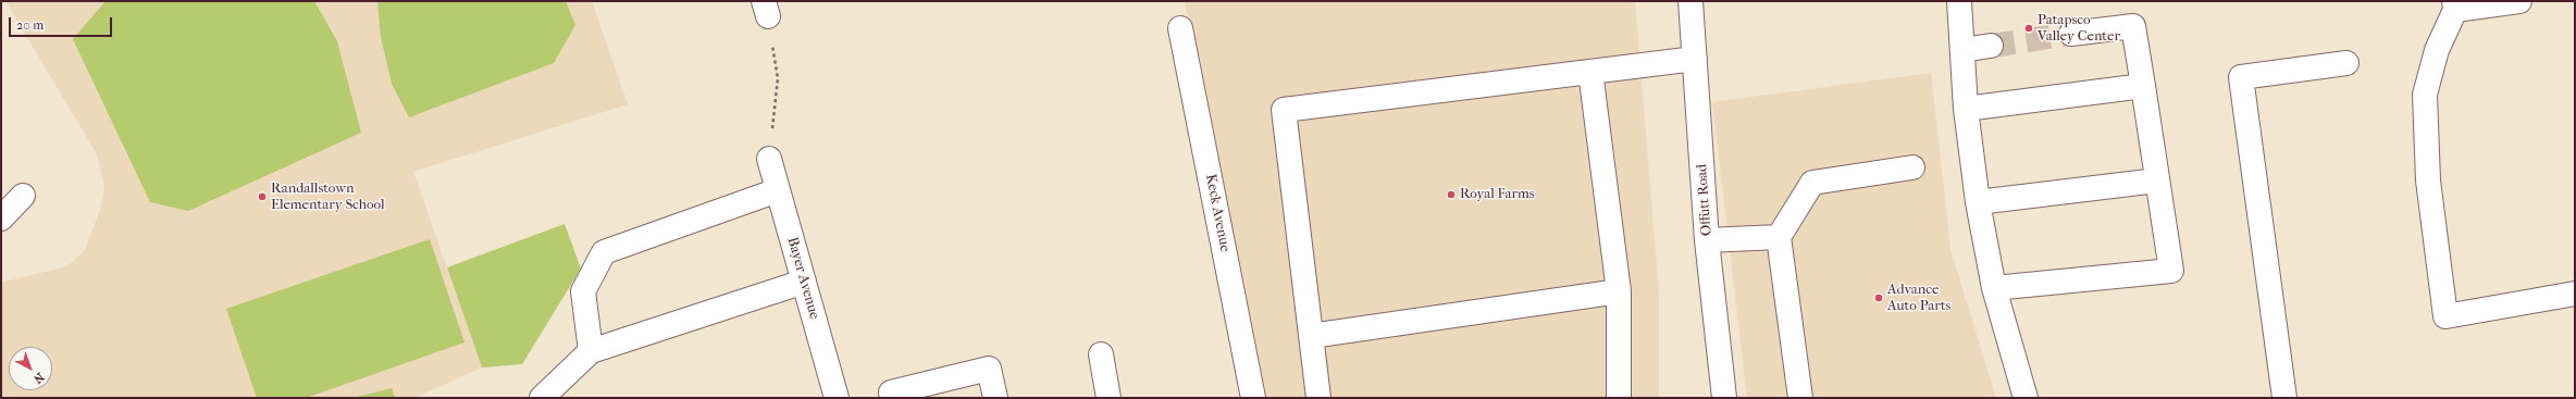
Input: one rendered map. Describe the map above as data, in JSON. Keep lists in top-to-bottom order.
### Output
{
  "streets": {
    "street": ["Offutt Road", "Keck Avenue", "Bayer Avenue"]
  },
  "places": [
    "Patapsco Valley Center",
    "Royal Farms",
    "Randallstown Elementary School",
    "Advance Auto Parts"
  ],
  "scale_bar": "20 m",
  "north": "bottom right"
}
